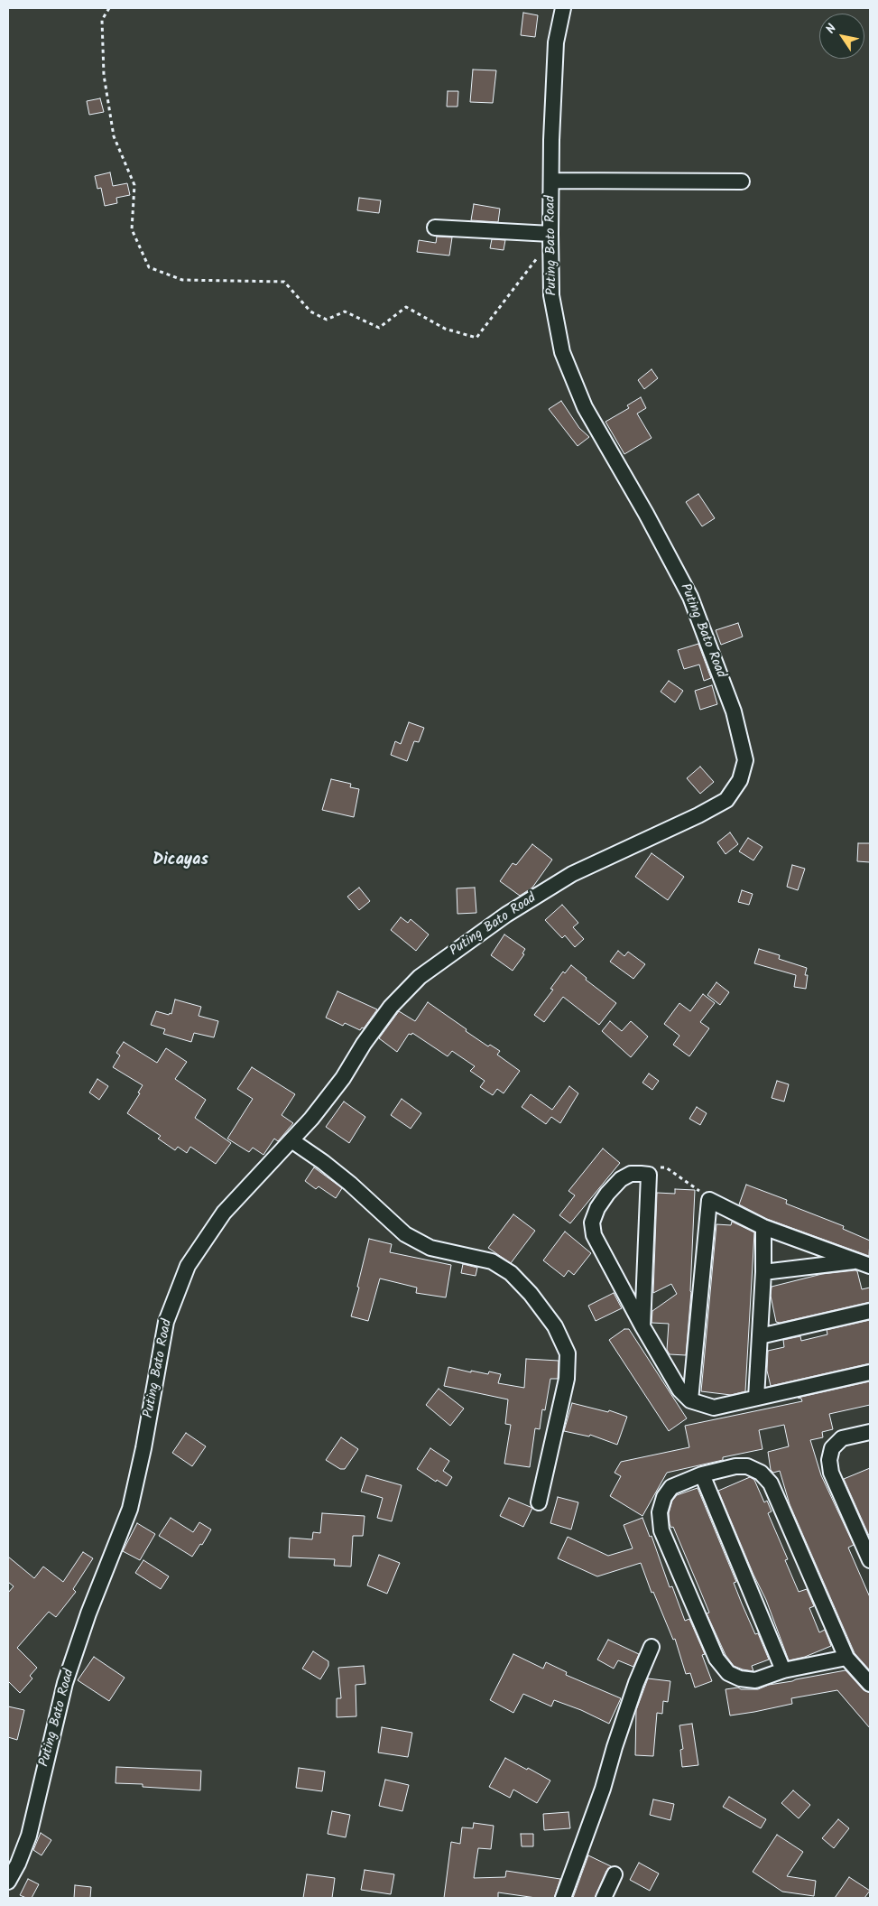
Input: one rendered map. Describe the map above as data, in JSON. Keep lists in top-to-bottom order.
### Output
{
  "streets": {
    "street": ["Puting Bato Road"]
  },
  "districts": ["Dicayas"],
  "north": "top left"
}
